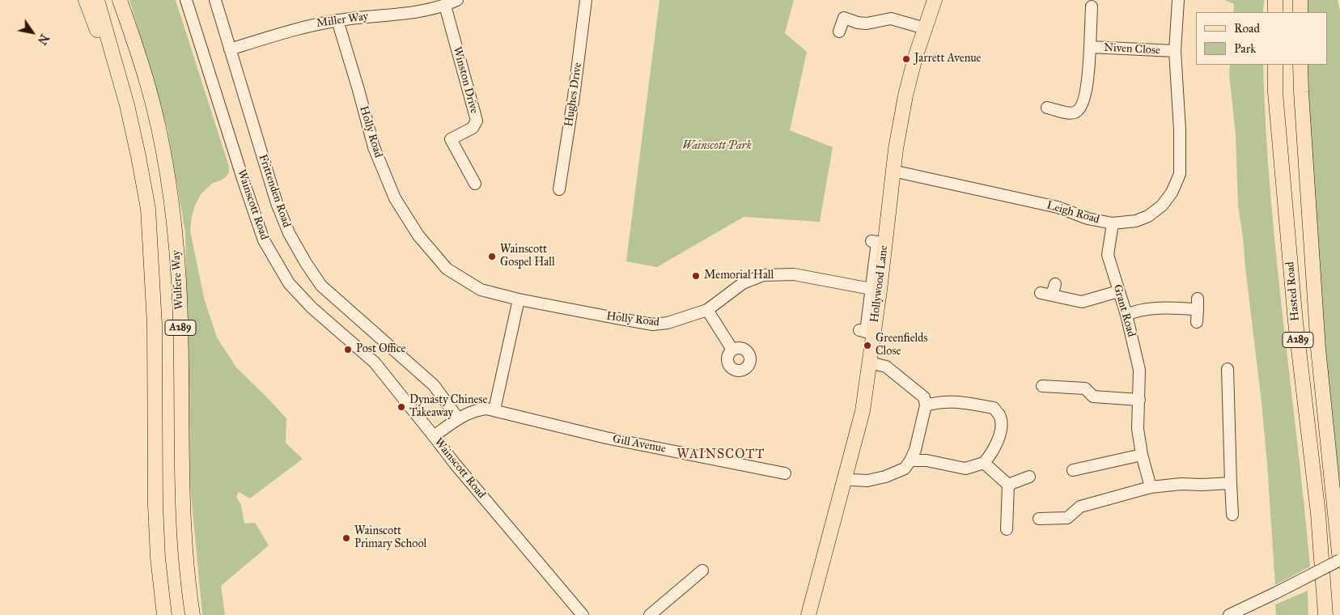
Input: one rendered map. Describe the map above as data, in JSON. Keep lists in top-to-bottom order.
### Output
{
  "streets": {
    "main road": [
      "Wulfere Way",
      "Hollywood Lane",
      "Hasted Road",
      "A289"
    ],
    "street": [
      "Miller Way",
      "Niven Close",
      "Winston Drive",
      "Hughes Drive",
      "Holly Road",
      "Frittenden Road",
      "Wainscott Road",
      "Leigh Road",
      "Grant Road",
      "Gill Avenue"
    ]
  },
  "crossings": [
    ["Miller Way", "Winston Drive"],
    ["Miller Way", "Holly Road"],
    ["Miller Way", "Frittenden Road"],
    ["Niven Close", "Leigh Road"],
    ["Holly Road", "Hollywood Lane"],
    ["Frittenden Road", "Gill Avenue"],
    ["Wainscott Road", "Gill Avenue"],
    ["Leigh Road", "Hollywood Lane"],
    ["Leigh Road", "Grant Road"]
  ],
  "districts": ["WAINSCOTT"],
  "parks": ["Wainscott Park"],
  "places": [
    "Jarrett Avenue",
    "Wainscott Gospel Hall",
    "Memorial Hall",
    "Greenfields Close",
    "Post Office",
    "Dynasty Chinese Takeaway",
    "Wainscott Primary School"
  ],
  "legend": ["Road", "Park"],
  "north": "bottom right"
}
